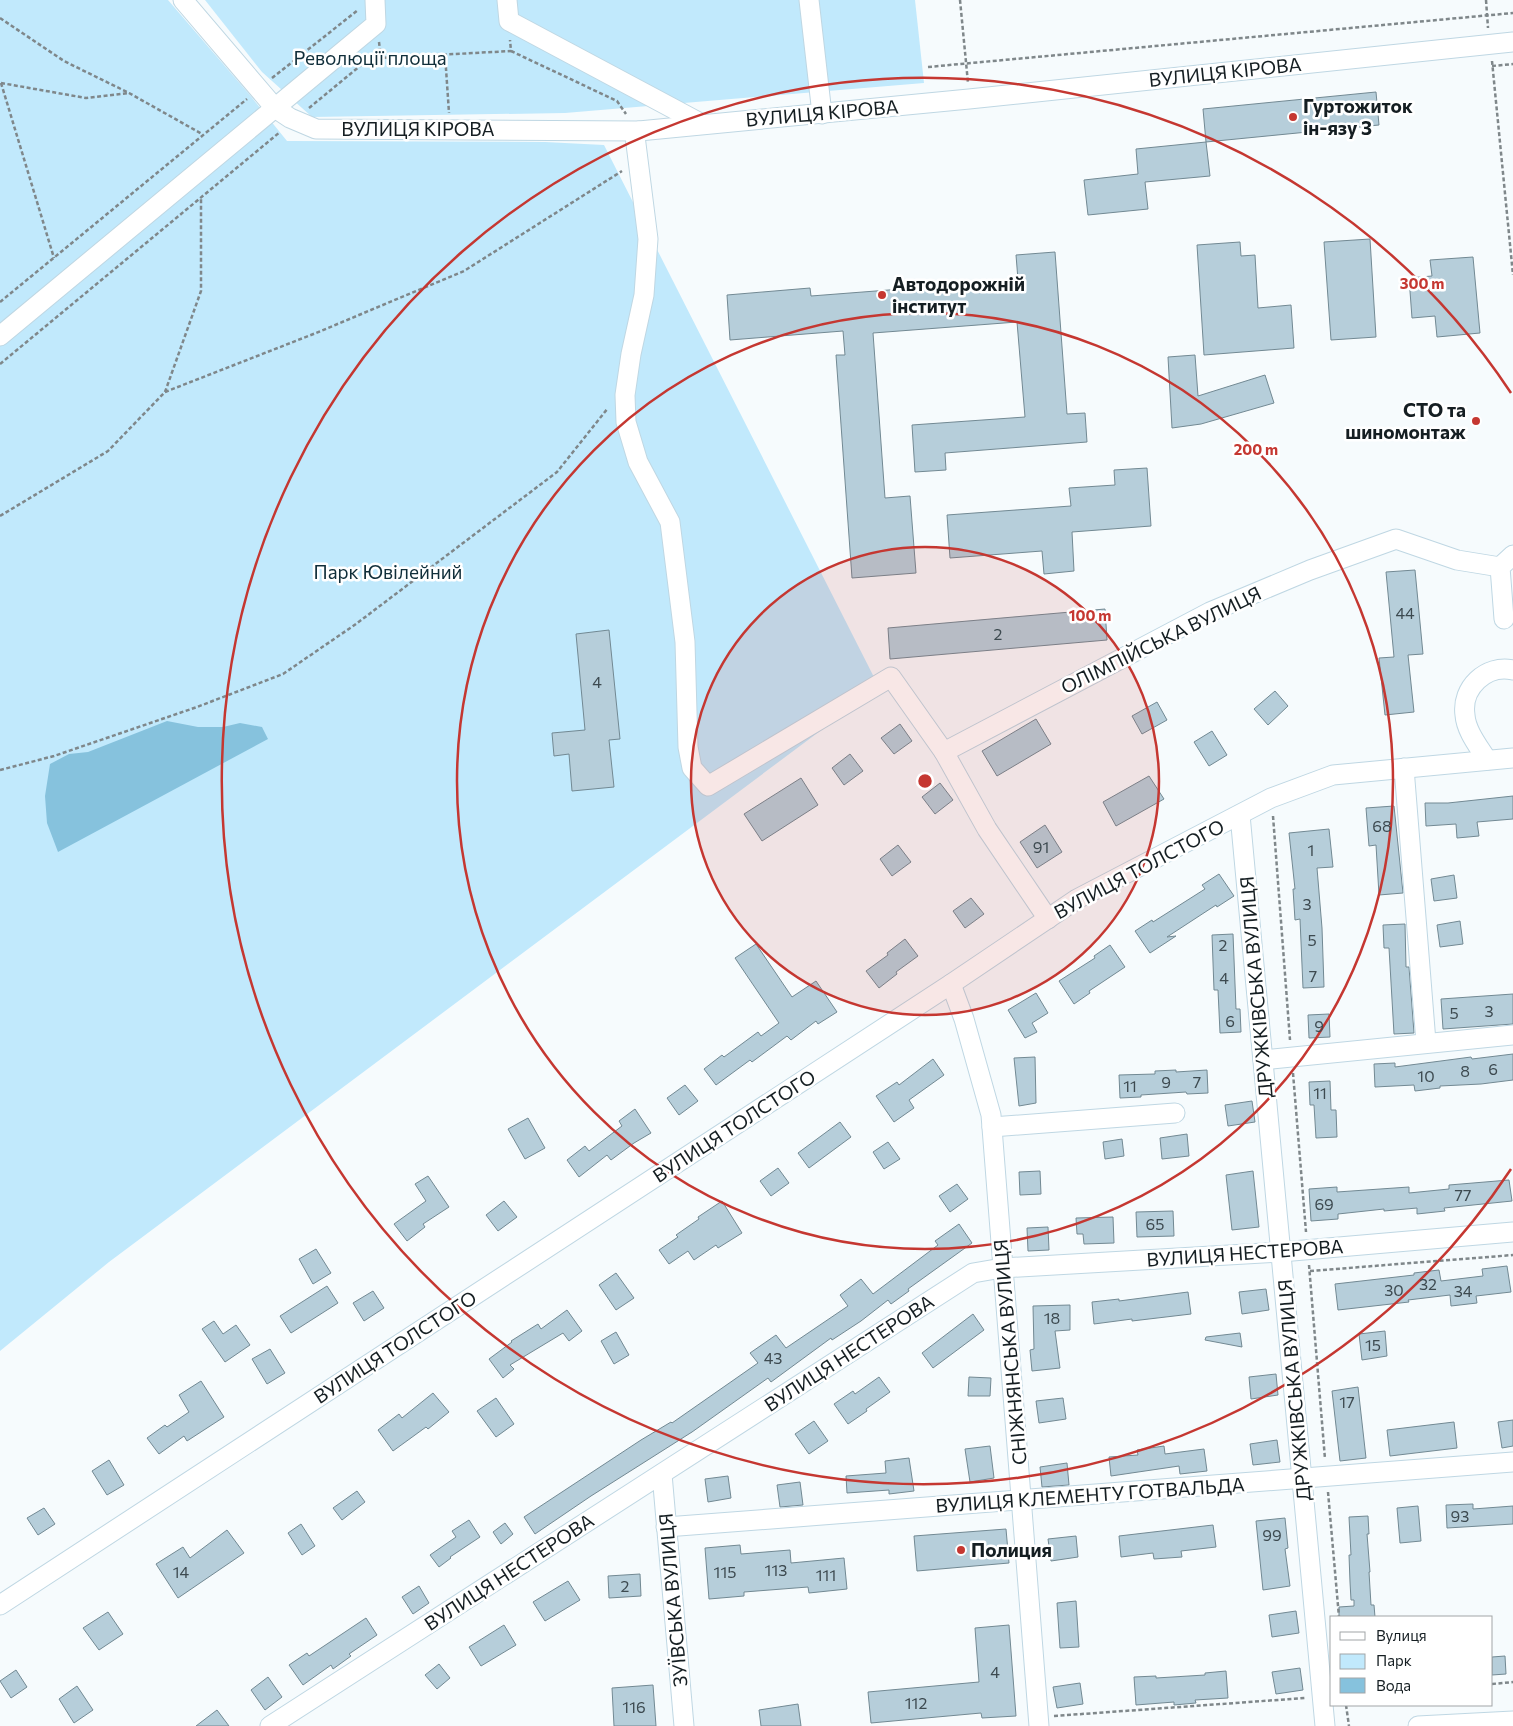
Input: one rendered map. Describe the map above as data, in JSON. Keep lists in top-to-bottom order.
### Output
{
  "streets": {
    "street": [
      "ВУЛИЦЯ КІРОВА",
      "ОЛІМПІЙСЬКА ВУЛИЦЯ",
      "ВУЛИЦЯ ТОЛСТОГО",
      "ДРУЖКІВСЬКА ВУЛИЦЯ",
      "ВУЛИЦЯ НЕСТЕРОВА",
      "СНІЖНЯНСЬКА ВУЛИЦЯ",
      "ВУЛИЦЯ КЛЕМЕНТУ ГОТВАЛЬДА",
      "ЗУЇВСЬКА ВУЛИЦЯ"
    ]
  },
  "crossings": [
    ["ВУЛИЦЯ ТОЛСТОГО", "ДРУЖКІВСЬКА ВУЛИЦЯ"],
    ["ВУЛИЦЯ ТОЛСТОГО", "СНІЖНЯНСЬКА ВУЛИЦЯ"],
    ["ДРУЖКІВСЬКА ВУЛИЦЯ", "ВУЛИЦЯ НЕСТЕРОВА"],
    ["ДРУЖКІВСЬКА ВУЛИЦЯ", "ВУЛИЦЯ КЛЕМЕНТУ ГОТВАЛЬДА"],
    ["ВУЛИЦЯ НЕСТЕРОВА", "СНІЖНЯНСЬКА ВУЛИЦЯ"],
    ["ВУЛИЦЯ НЕСТЕРОВА", "ЗУЇВСЬКА ВУЛИЦЯ"],
    ["СНІЖНЯНСЬКА ВУЛИЦЯ", "ВУЛИЦЯ КЛЕМЕНТУ ГОТВАЛЬДА"],
    ["ВУЛИЦЯ КЛЕМЕНТУ ГОТВАЛЬДА", "ЗУЇВСЬКА ВУЛИЦЯ"]
  ],
  "parks": ["Революції площа", "Парк Ювілейний"],
  "places": [
    "Гуртожиток ін-язу 3",
    "Автодорожній інститут",
    "СТО та шиномонтаж",
    "Полиция"
  ],
  "house_numbers": [
    "44",
    "2",
    "4",
    "68",
    "91",
    "1",
    "3",
    "5",
    "2",
    "7",
    "4",
    "3",
    "5",
    "6",
    "9",
    "6",
    "8",
    "10",
    "9",
    "7",
    "11",
    "11",
    "77",
    "69",
    "65",
    "32",
    "30",
    "34",
    "18",
    "15",
    "43",
    "17",
    "93",
    "99",
    "113",
    "14",
    "115",
    "111",
    "2",
    "4",
    "112",
    "116"
  ],
  "legend": ["Вулиця", "Парк", "Вода"],
  "rings": ["300 m", "200 m", "100 m"]
}
